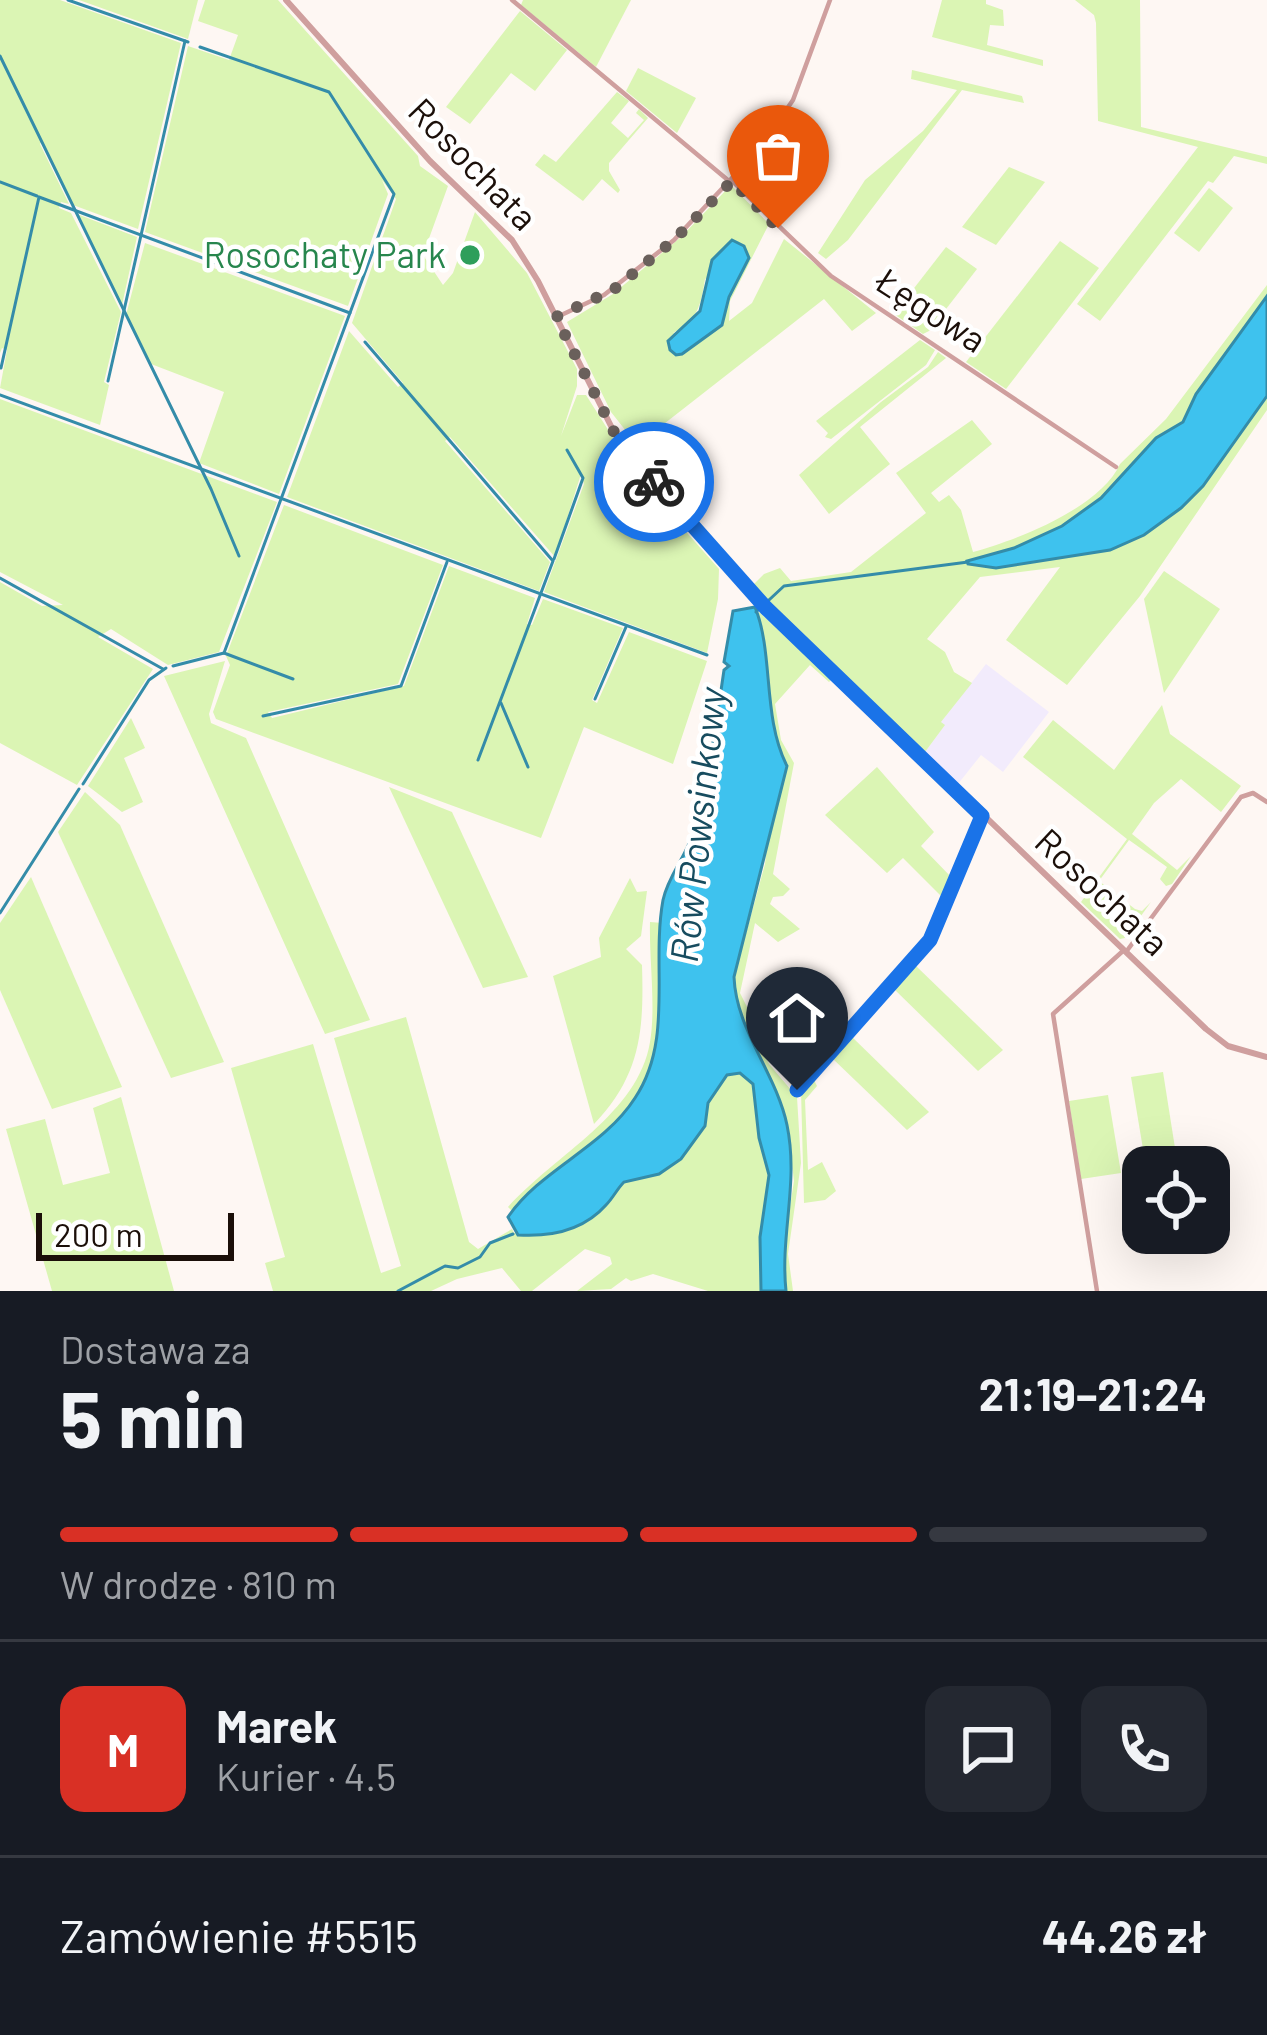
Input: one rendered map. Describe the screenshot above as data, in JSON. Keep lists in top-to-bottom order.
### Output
{
  "streets": {
    "street": ["Rosochata", "Łęgowa"]
  },
  "water": ["Rów Powsinkowy"],
  "places": ["Rosochaty Park"],
  "scale_bar": "200 m",
  "page": {
    "scale": "200 m",
    "heading": ["5 min", "Dostawa za", "21:19–21:24"],
    "panel": [
      "Marek",
      "Kurier · 4.5",
      "Zamówienie #5515",
      "44.26 zł"
    ],
    "bar": "W drodze · 810 m",
    "round": "M"
  }
}
